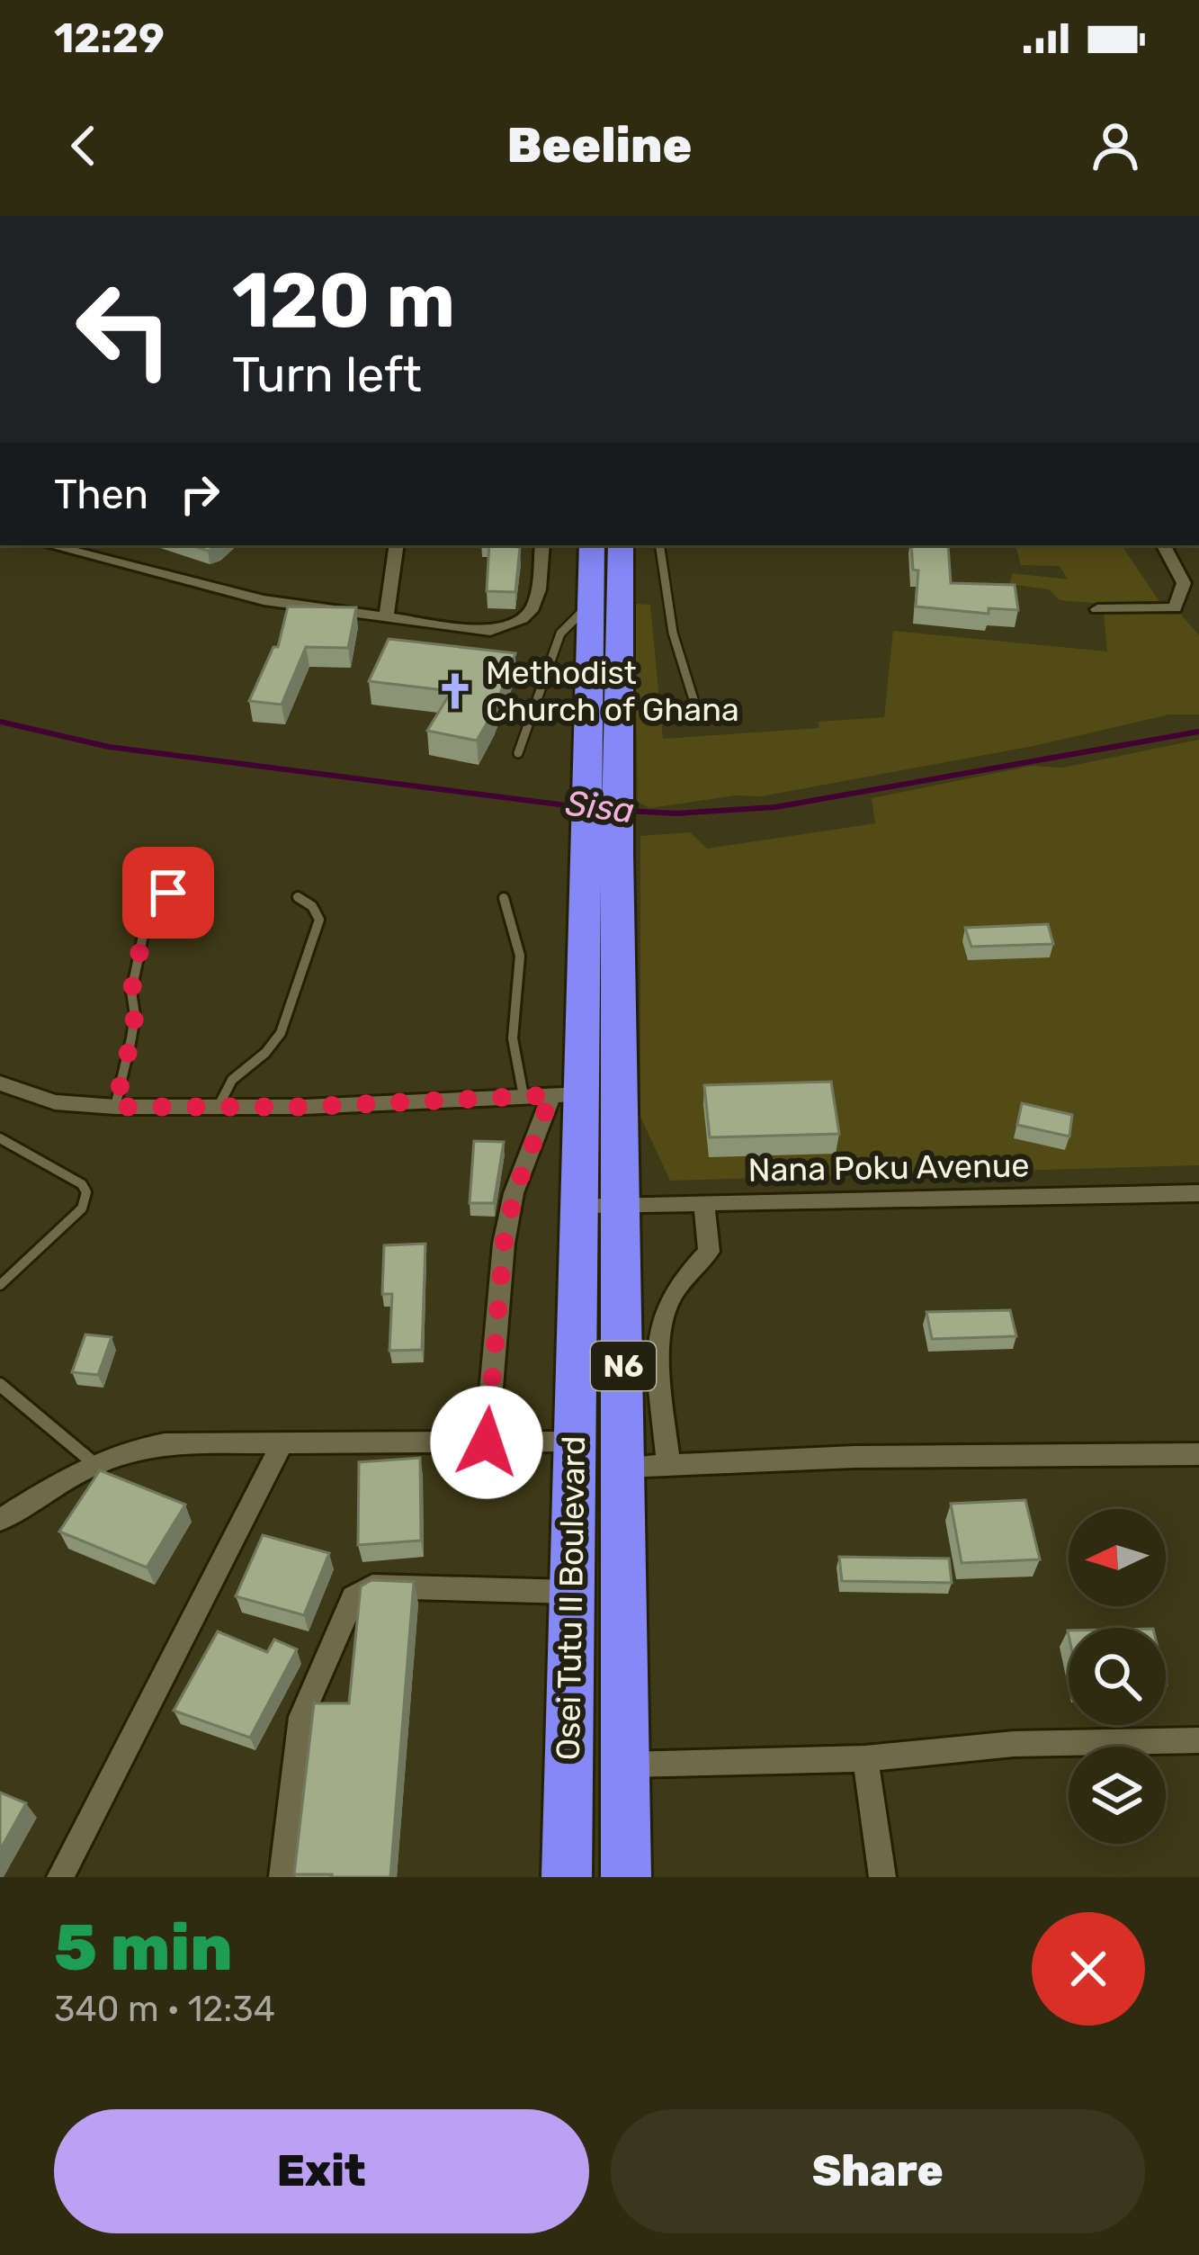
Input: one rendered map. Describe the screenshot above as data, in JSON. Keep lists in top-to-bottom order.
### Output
{
  "streets": {
    "highway": ["N6", "Osei Tutu II Boulevard"],
    "street": ["Nana Poku Avenue"]
  },
  "crossings": [
    ["Nana Poku Avenue", "Osei Tutu II Boulevard"]
  ],
  "water": ["Sisa"],
  "places": {
    "church": ["Methodist Church of Ghana"]
  },
  "north": "left",
  "page": {
    "status": "12:29",
    "header": "Beeline",
    "turn": ["120 m", "Turn left"],
    "then": "Then",
    "heading": ["5 min", "340 m · 12:34"],
    "buttons": ["Exit", "Share"]
  }
}
